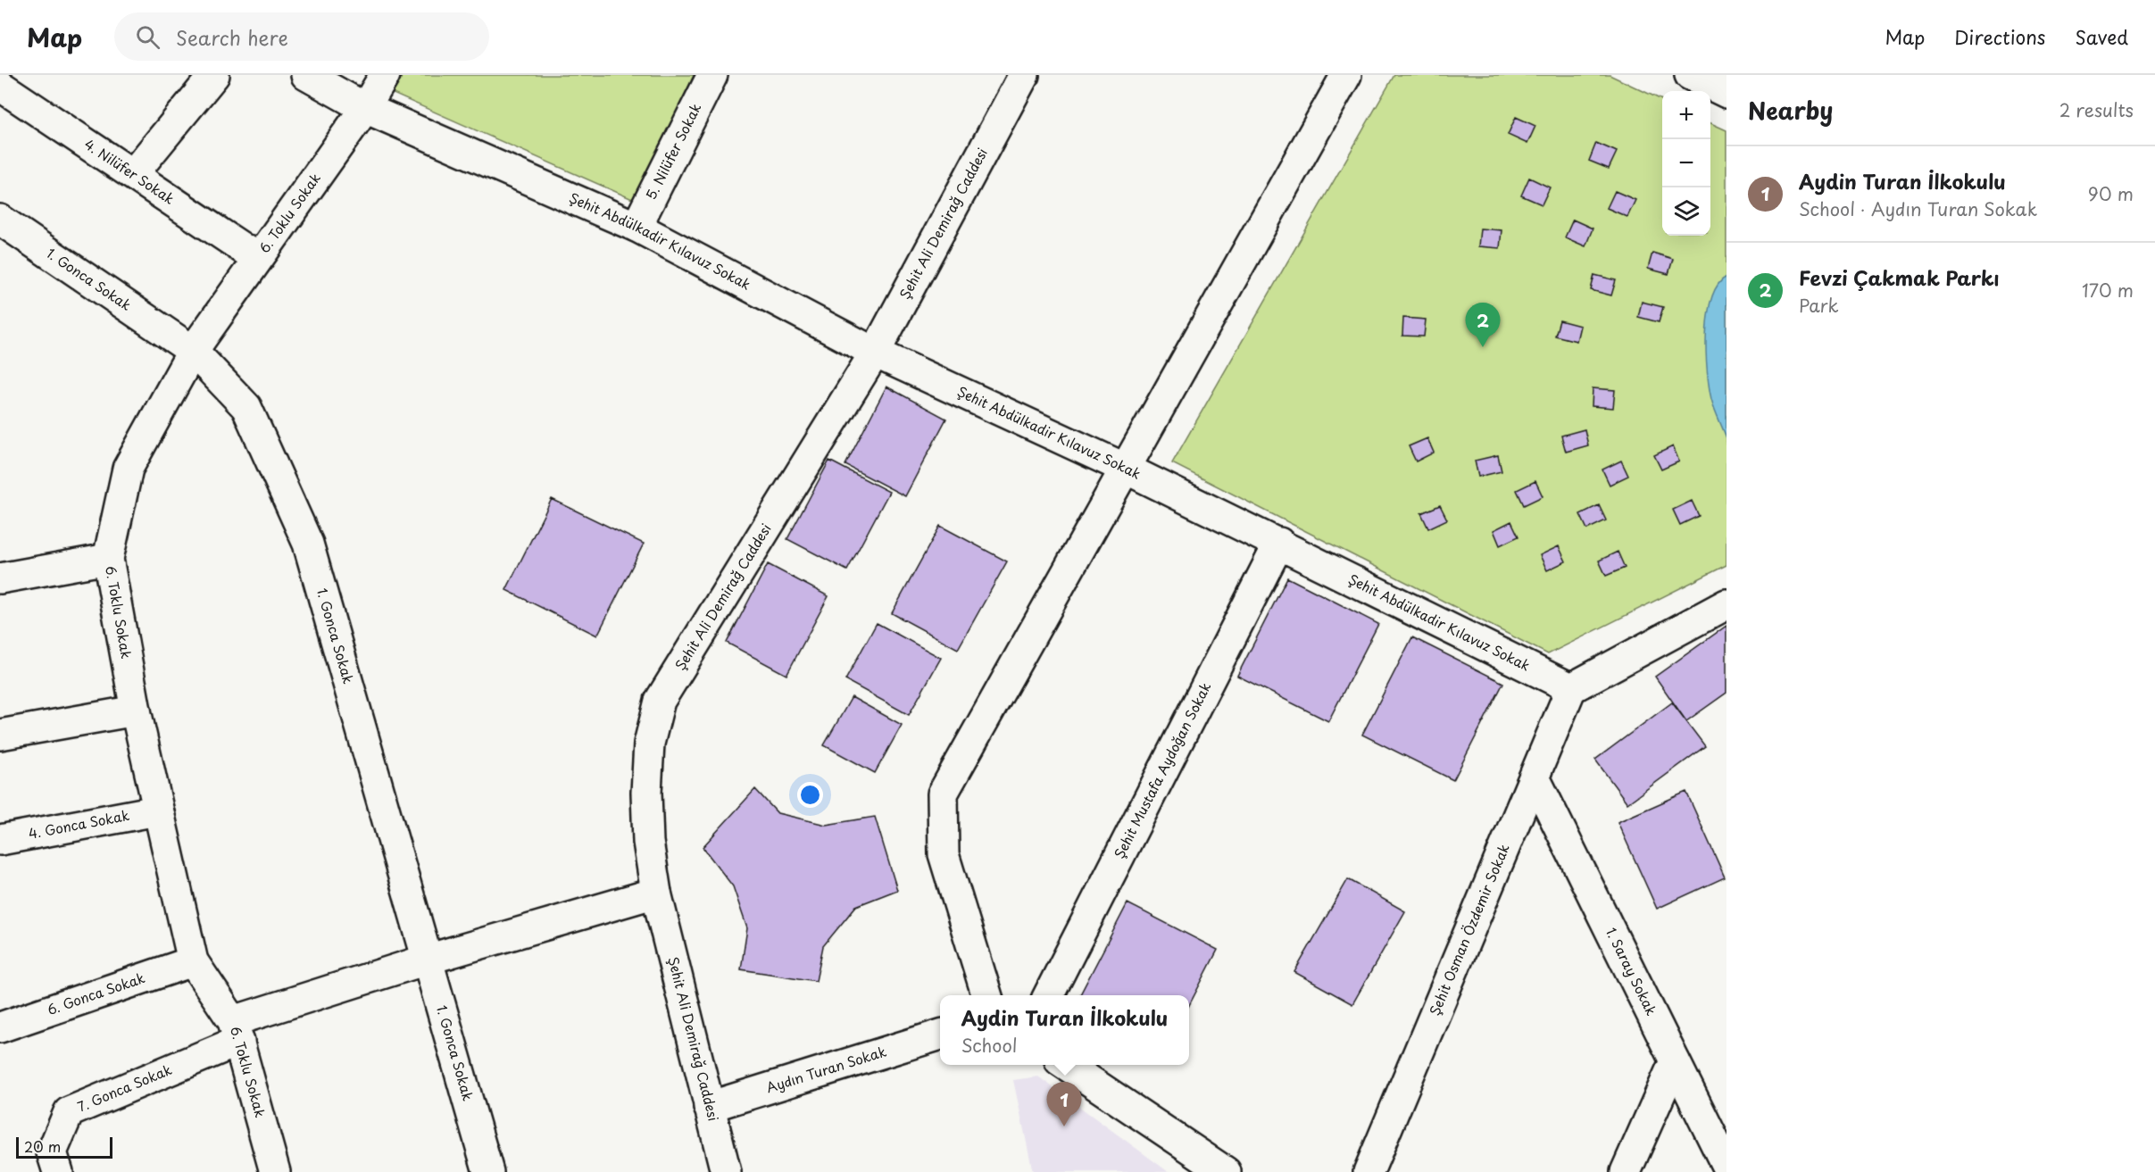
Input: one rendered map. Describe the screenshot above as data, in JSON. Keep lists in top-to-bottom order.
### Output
{
  "streets": {
    "street": [
      "5. Nilüfer Sokak",
      "4. Nilüfer Sokak",
      "6. Toklu Sokak",
      "Şehit Ali Demirağ Caddesi",
      "Şehit Abdülkadir Kılavuz Sokak",
      "1. Gonca Sokak",
      "Şehit Mustafa Aydoğan Sokak",
      "4. Gonca Sokak",
      "Şehit Osman Özdemir Sokak",
      "1. Saray Sokak",
      "6. Gonca Sokak",
      "Aydın Turan Sokak",
      "7. Gonca Sokak"
    ]
  },
  "crossings": [
    ["5. Nilüfer Sokak", "Şehit Abdülkadir Kılavuz Sokak"],
    ["4. Nilüfer Sokak", "6. Toklu Sokak"],
    ["6. Toklu Sokak", "Şehit Abdülkadir Kılavuz Sokak"],
    ["6. Toklu Sokak", "1. Gonca Sokak"],
    ["6. Toklu Sokak", "4. Gonca Sokak"],
    ["6. Toklu Sokak", "6. Gonca Sokak"],
    ["6. Toklu Sokak", "7. Gonca Sokak"],
    ["Şehit Ali Demirağ Caddesi", "Şehit Abdülkadir Kılavuz Sokak"],
    ["Şehit Ali Demirağ Caddesi", "Aydın Turan Sokak"],
    ["Şehit Ali Demirağ Caddesi", "7. Gonca Sokak"],
    ["Şehit Abdülkadir Kılavuz Sokak", "Şehit Mustafa Aydoğan Sokak"],
    ["Şehit Abdülkadir Kılavuz Sokak", "Şehit Osman Özdemir Sokak"],
    ["1. Gonca Sokak", "7. Gonca Sokak"],
    ["Şehit Osman Özdemir Sokak", "1. Saray Sokak"]
  ],
  "scale_bar": "20 m",
  "page": {
    "header": "Map",
    "search": "Search here",
    "nav": ["Map", "Directions", "Saved"],
    "heading": ["Nearby", "2 results"],
    "map_buttons": ["+", "−"],
    "list": [
      {
        "mark": "1",
        "name": "Aydin Turan İlkokulu",
        "note": "School · Aydın Turan Sokak",
        "value": "90 m"
      },
      {
        "mark": "2",
        "name": "Fevzi Çakmak Parkı",
        "note": "Park",
        "value": "170 m"
      }
    ],
    "pins": ["2", "1"],
    "popup": ["Aydin Turan İlkokulu", "School"],
    "scale": "20 m"
  }
}
